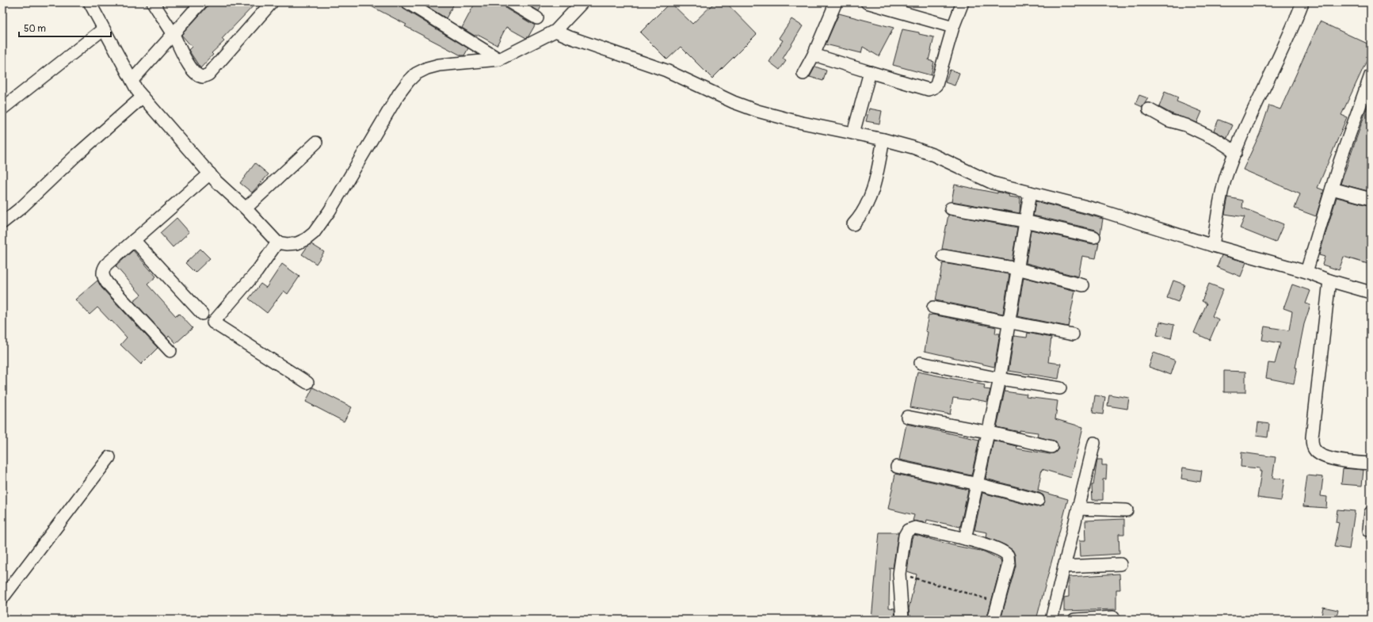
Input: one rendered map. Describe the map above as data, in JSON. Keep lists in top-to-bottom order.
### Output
{
  "scale_bar": "50 m"
}
